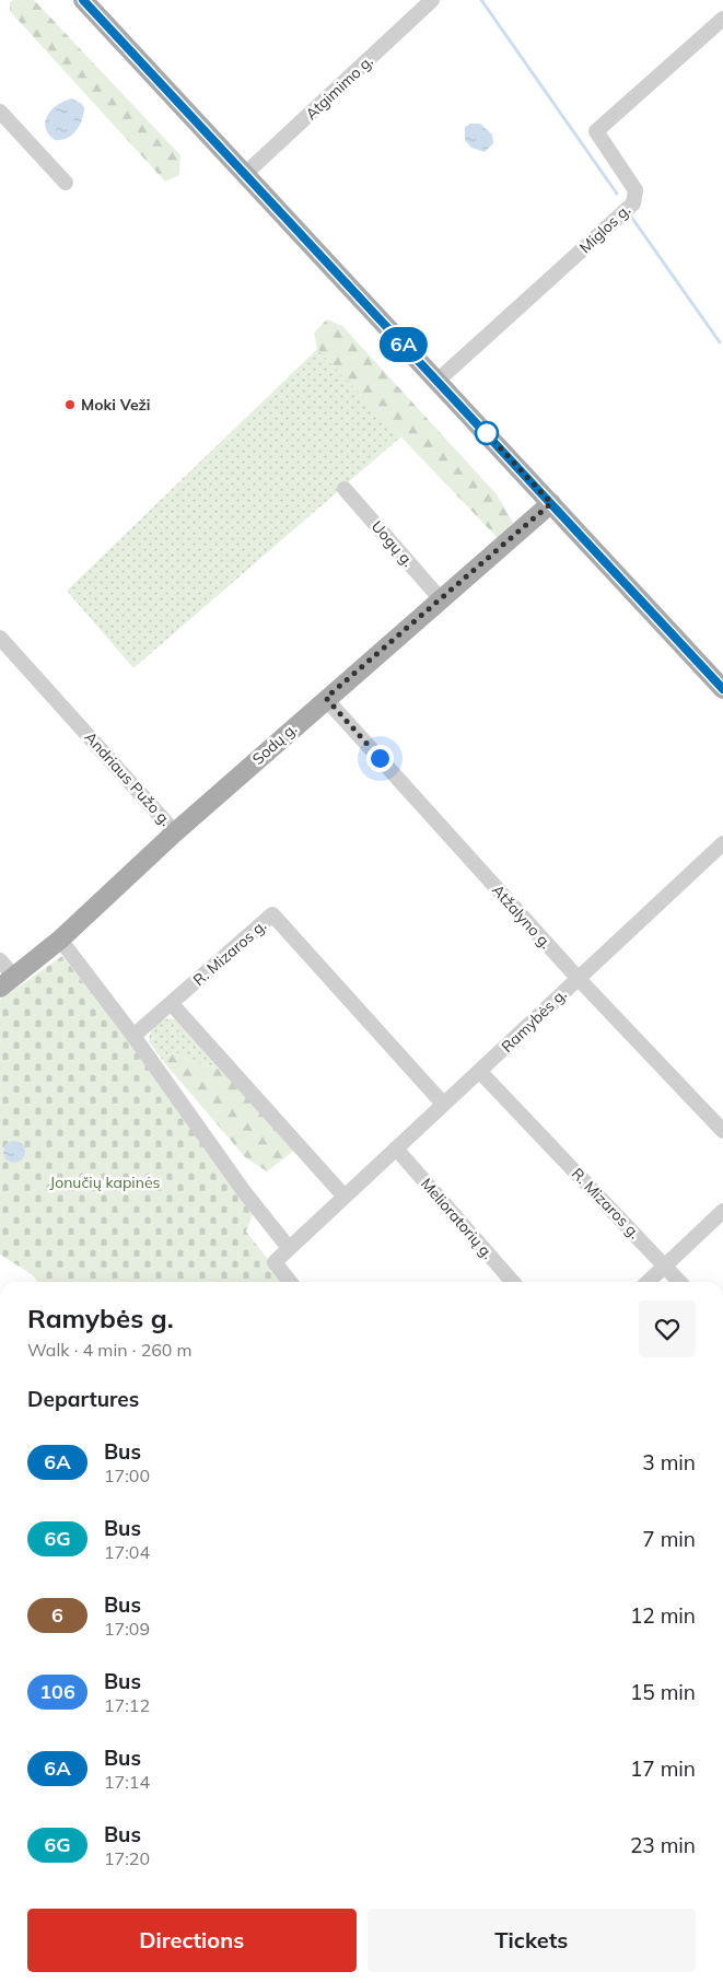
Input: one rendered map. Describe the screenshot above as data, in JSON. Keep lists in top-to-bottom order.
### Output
{
  "streets": {
    "main road": ["Sodų g."],
    "street": [
      "Atgimimo g.",
      "Miglos g.",
      "Uogų g.",
      "Andriaus Pužo g.",
      "Atžalyno g.",
      "R. Mizaros g.",
      "Ramybės g.",
      "Melioratorių g."
    ]
  },
  "crossings": [
    ["Uogų g.", "Sodų g."],
    ["Sodų g.", "Andriaus Pužo g."],
    ["Sodų g.", "Atžalyno g."],
    ["Atžalyno g.", "Ramybės g."],
    ["R. Mizaros g.", "Ramybės g."],
    ["Ramybės g.", "Melioratorių g."]
  ],
  "parks": ["Jonučių kapinės"],
  "places": ["Moki Veži"],
  "lines": ["bus line 6A"],
  "page": {
    "on_map": "6A",
    "heading": [
      ["Ramybės g.", "Walk · 4 min · 260 m"],
      "Departures"
    ],
    "list": [
      {
        "mark": "6A",
        "name": "Bus",
        "note": "17:00",
        "value": "3 min"
      },
      {
        "mark": "6G",
        "name": "Bus",
        "note": "17:04",
        "value": "7 min"
      },
      {
        "mark": "6",
        "name": "Bus",
        "note": "17:09",
        "value": "12 min"
      },
      {
        "mark": "106",
        "name": "Bus",
        "note": "17:12",
        "value": "15 min"
      },
      {
        "mark": "6A",
        "name": "Bus",
        "note": "17:14",
        "value": "17 min"
      },
      {
        "mark": "6G",
        "name": "Bus",
        "note": "17:20",
        "value": "23 min"
      }
    ],
    "buttons": ["Directions", "Tickets"]
  }
}
